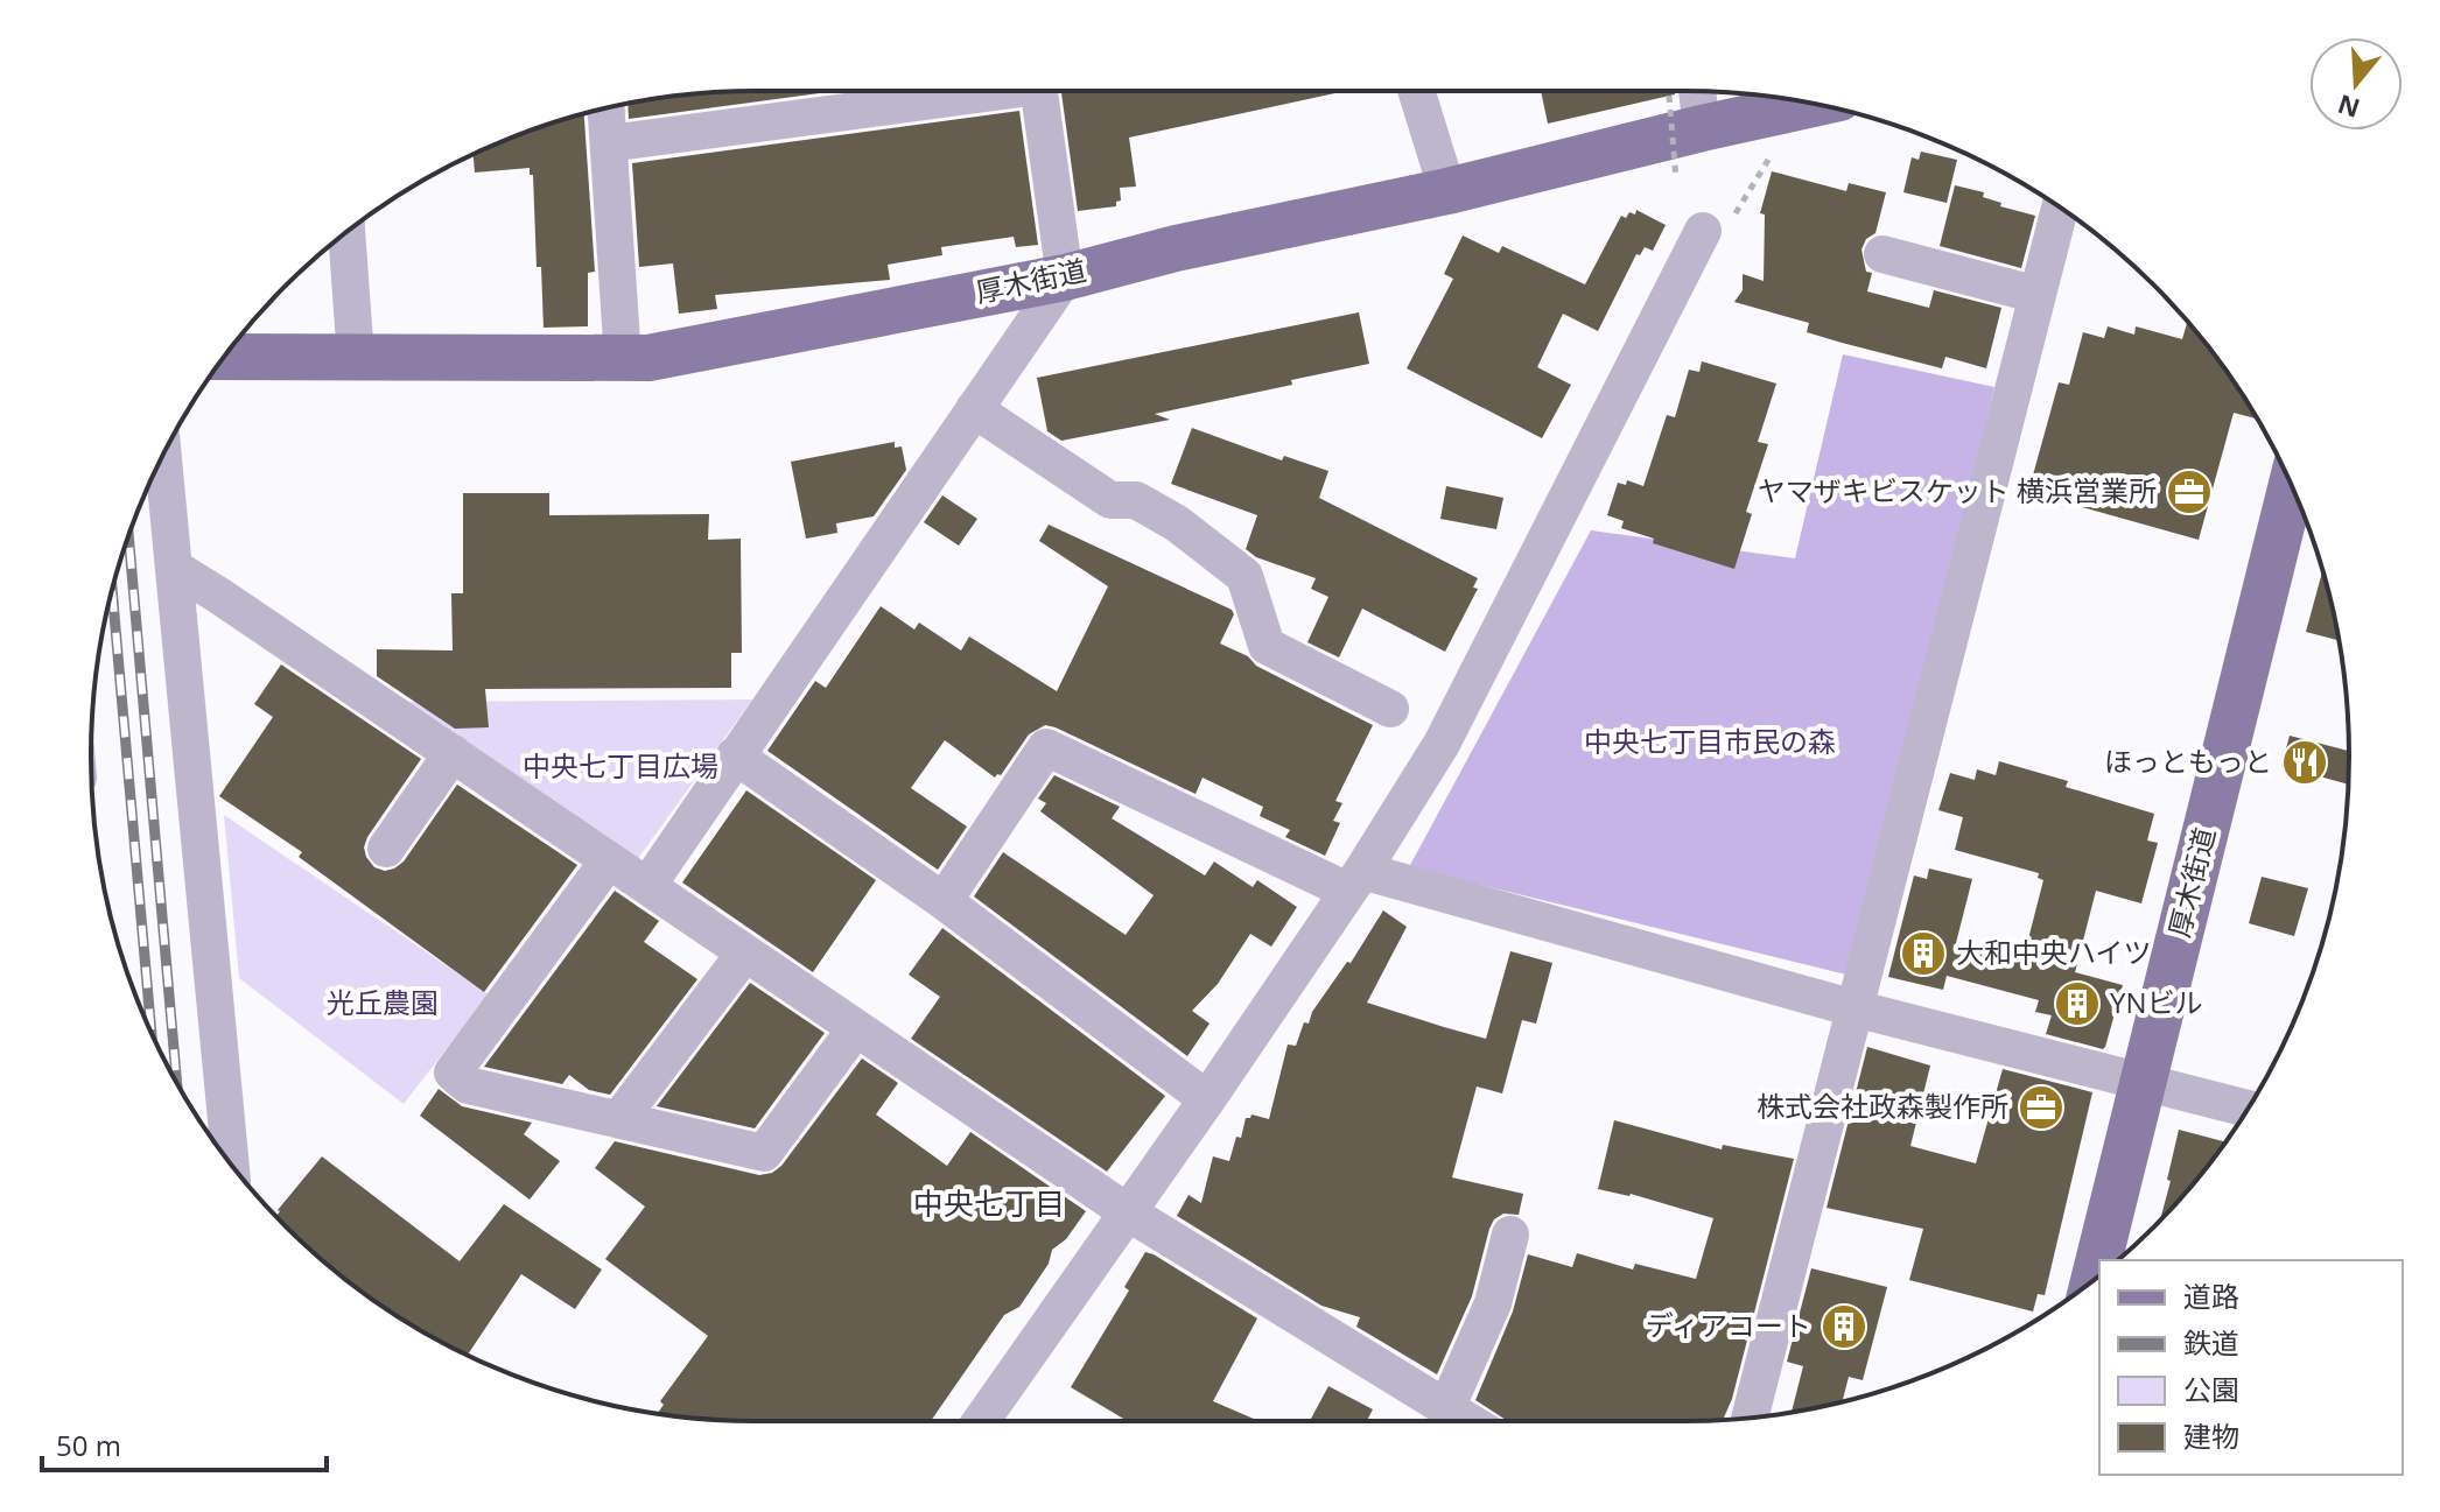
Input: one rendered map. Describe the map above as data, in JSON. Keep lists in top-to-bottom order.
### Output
{
  "streets": {
    "main road": ["厚木街道"]
  },
  "districts": ["中央七丁目"],
  "parks": ["中央七丁目市民の森", "中央七丁目広場", "光丘農園"],
  "places": {
    "office": ["ヤマザキビスケット 横浜営業所", "株式会社政森製作所"],
    "restaurant": ["ほっともっと"],
    "building": ["大和中央ハイツ", "YNビル", "ディアコート"]
  },
  "legend": [
    "道路",
    "鉄道",
    "公園",
    "建物"
  ],
  "scale_bar": "50 m",
  "north": "bottom"
}
